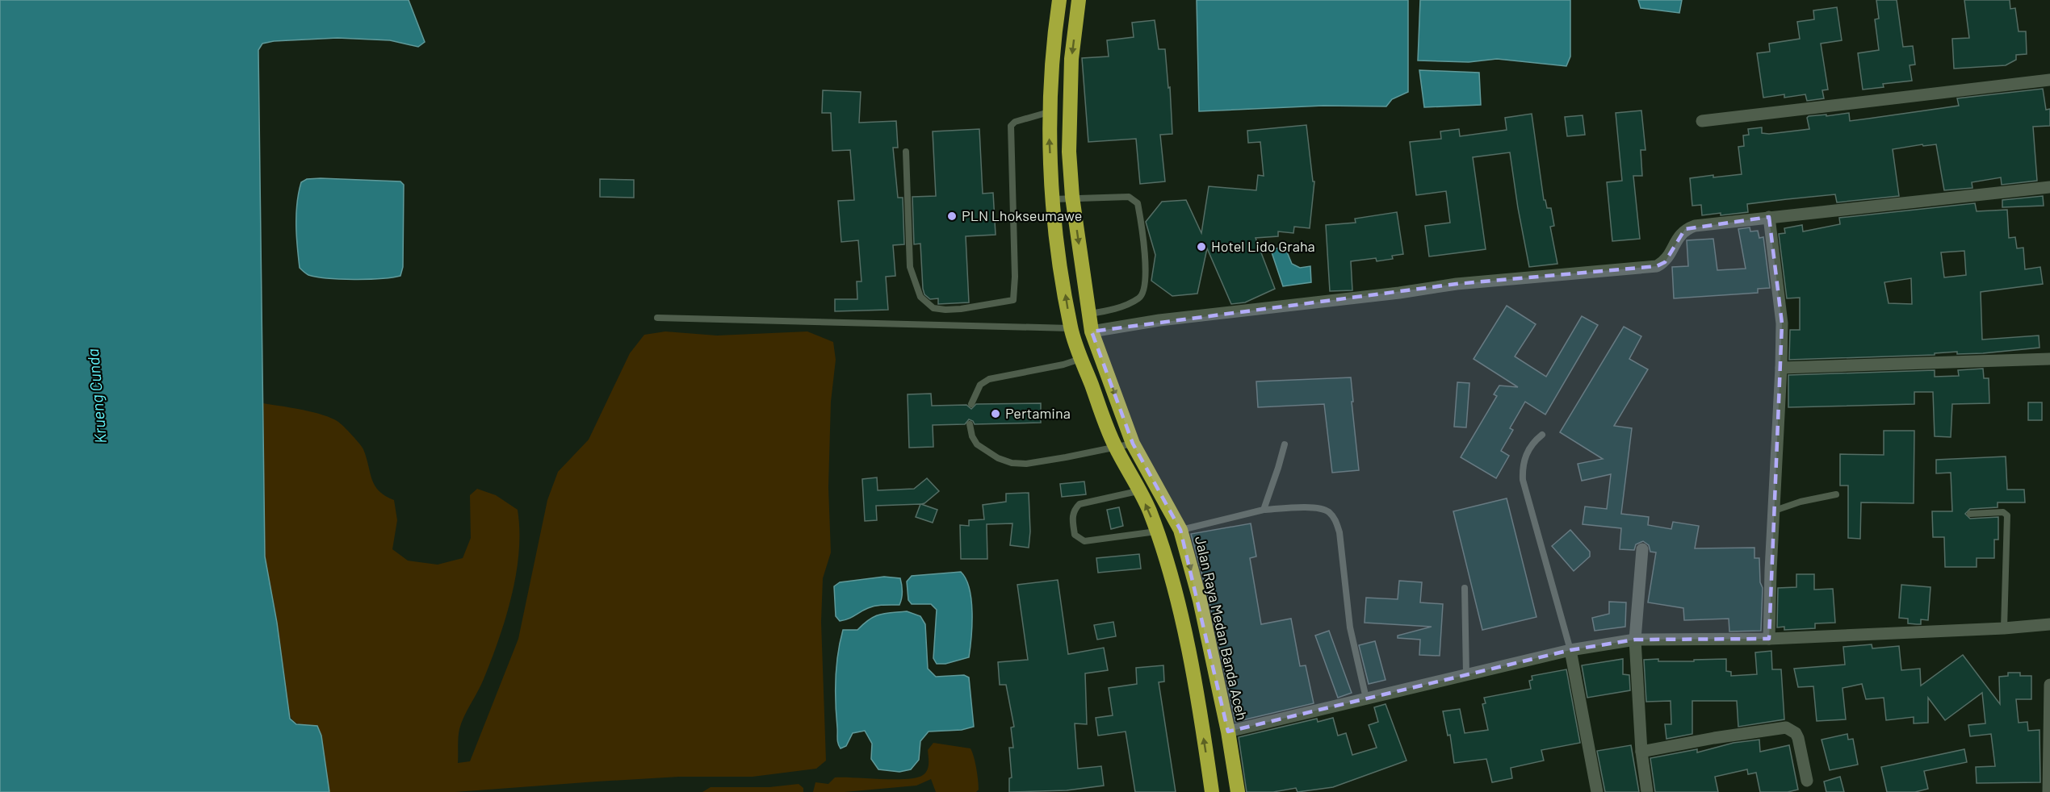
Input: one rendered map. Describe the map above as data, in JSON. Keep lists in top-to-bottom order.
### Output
{
  "streets": {
    "highway": ["Jalan Raya Medan Banda Aceh"]
  },
  "water": ["Krueng Cunda"],
  "places": ["PLN Lhokseumawe", "Hotel Lido Graha", "Pertamina"]
}
